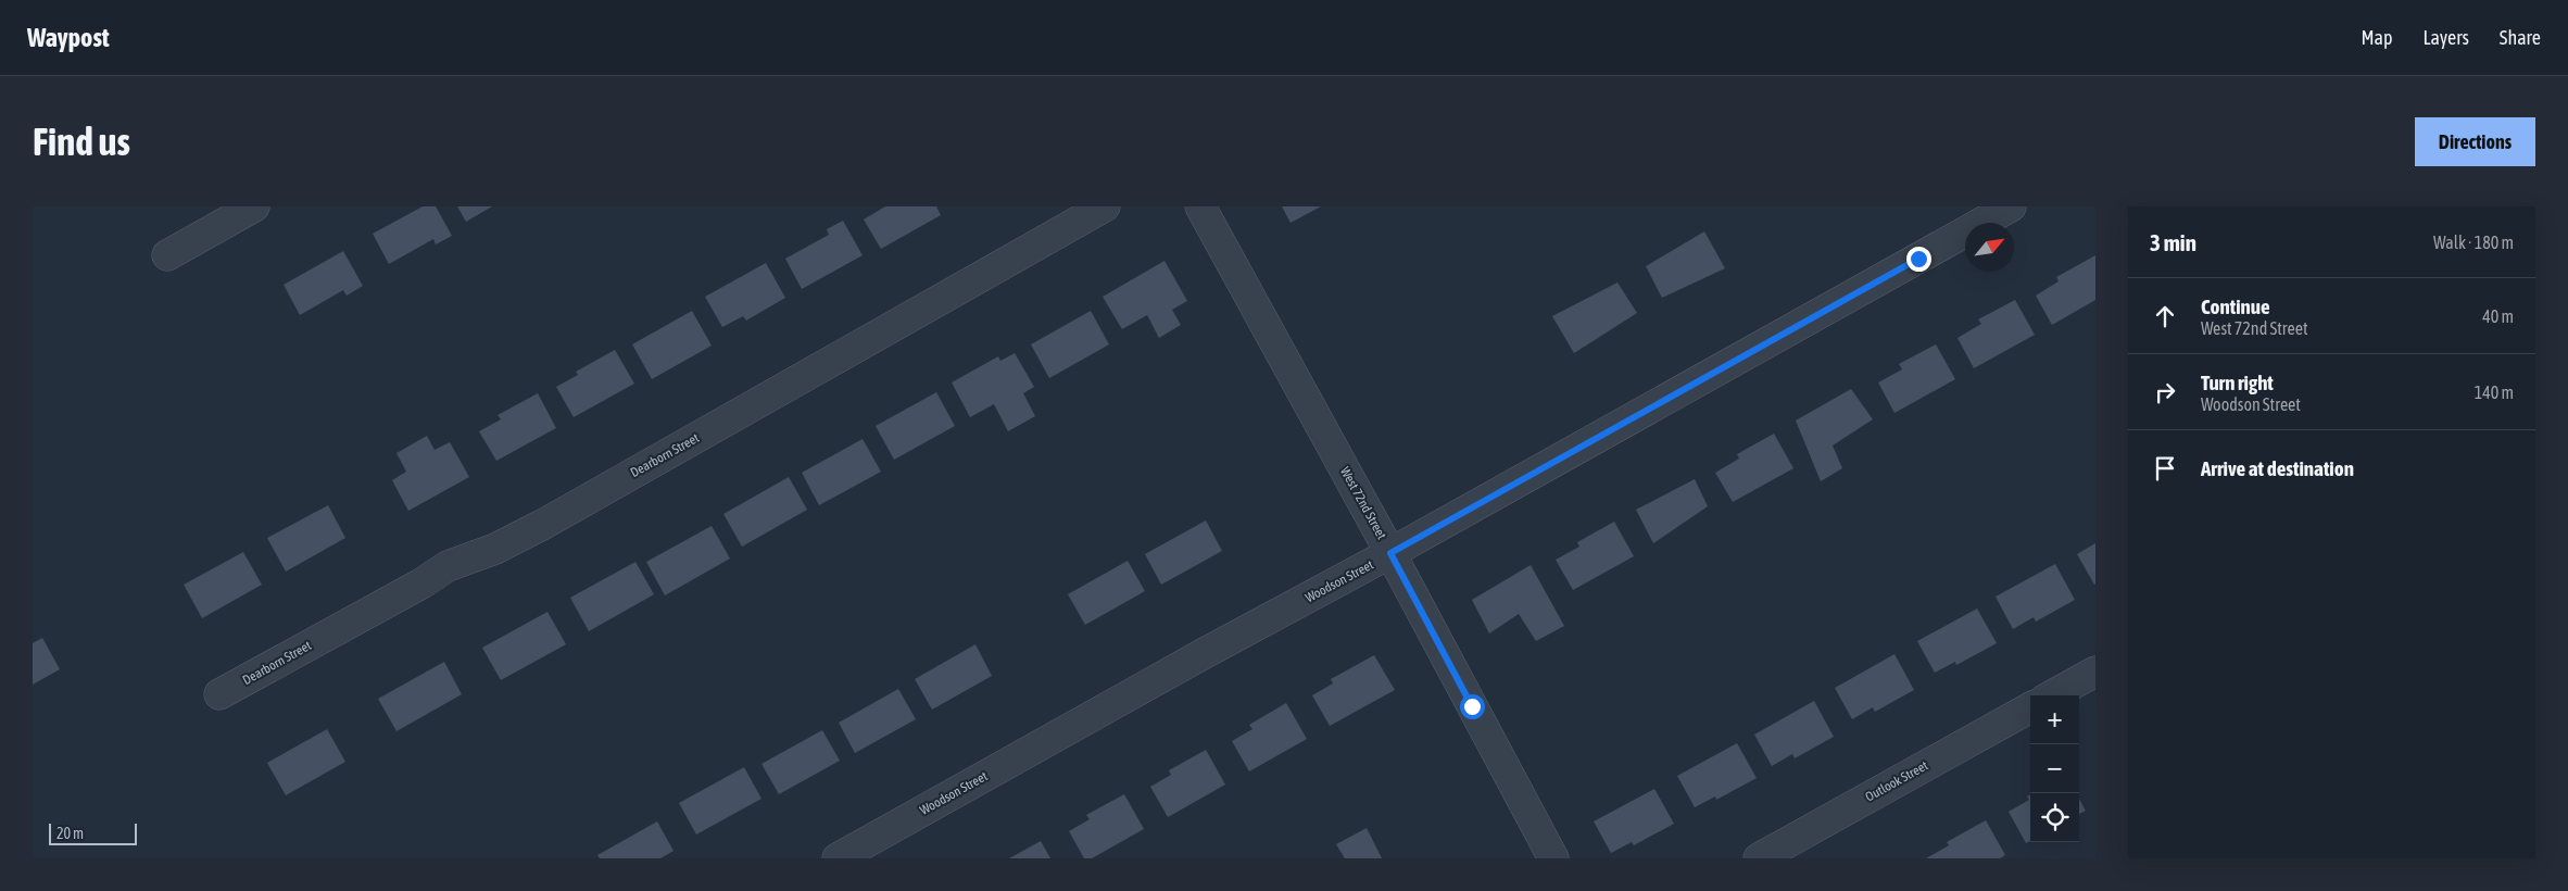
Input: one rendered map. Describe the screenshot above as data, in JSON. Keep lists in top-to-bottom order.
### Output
{
  "streets": {
    "street": [
      "Dearborn Street",
      "West 72nd Street",
      "Woodson Street",
      "Outlook Street"
    ]
  },
  "crossings": [
    ["West 72nd Street", "Woodson Street"]
  ],
  "scale_bar": "20 m",
  "north": "top right",
  "page": {
    "header": "Waypost",
    "nav": ["Map", "Layers", "Share"],
    "buttons": "Directions",
    "title": "Find us",
    "heading": ["3 min", "Walk · 180 m"],
    "list": [
      ["Continue", "West 72nd Street", "40 m"],
      ["Turn right", "Woodson Street", "140 m"],
      "Arrive at destination"
    ],
    "map_buttons": ["+", "−"],
    "scale": "20 m"
  }
}
